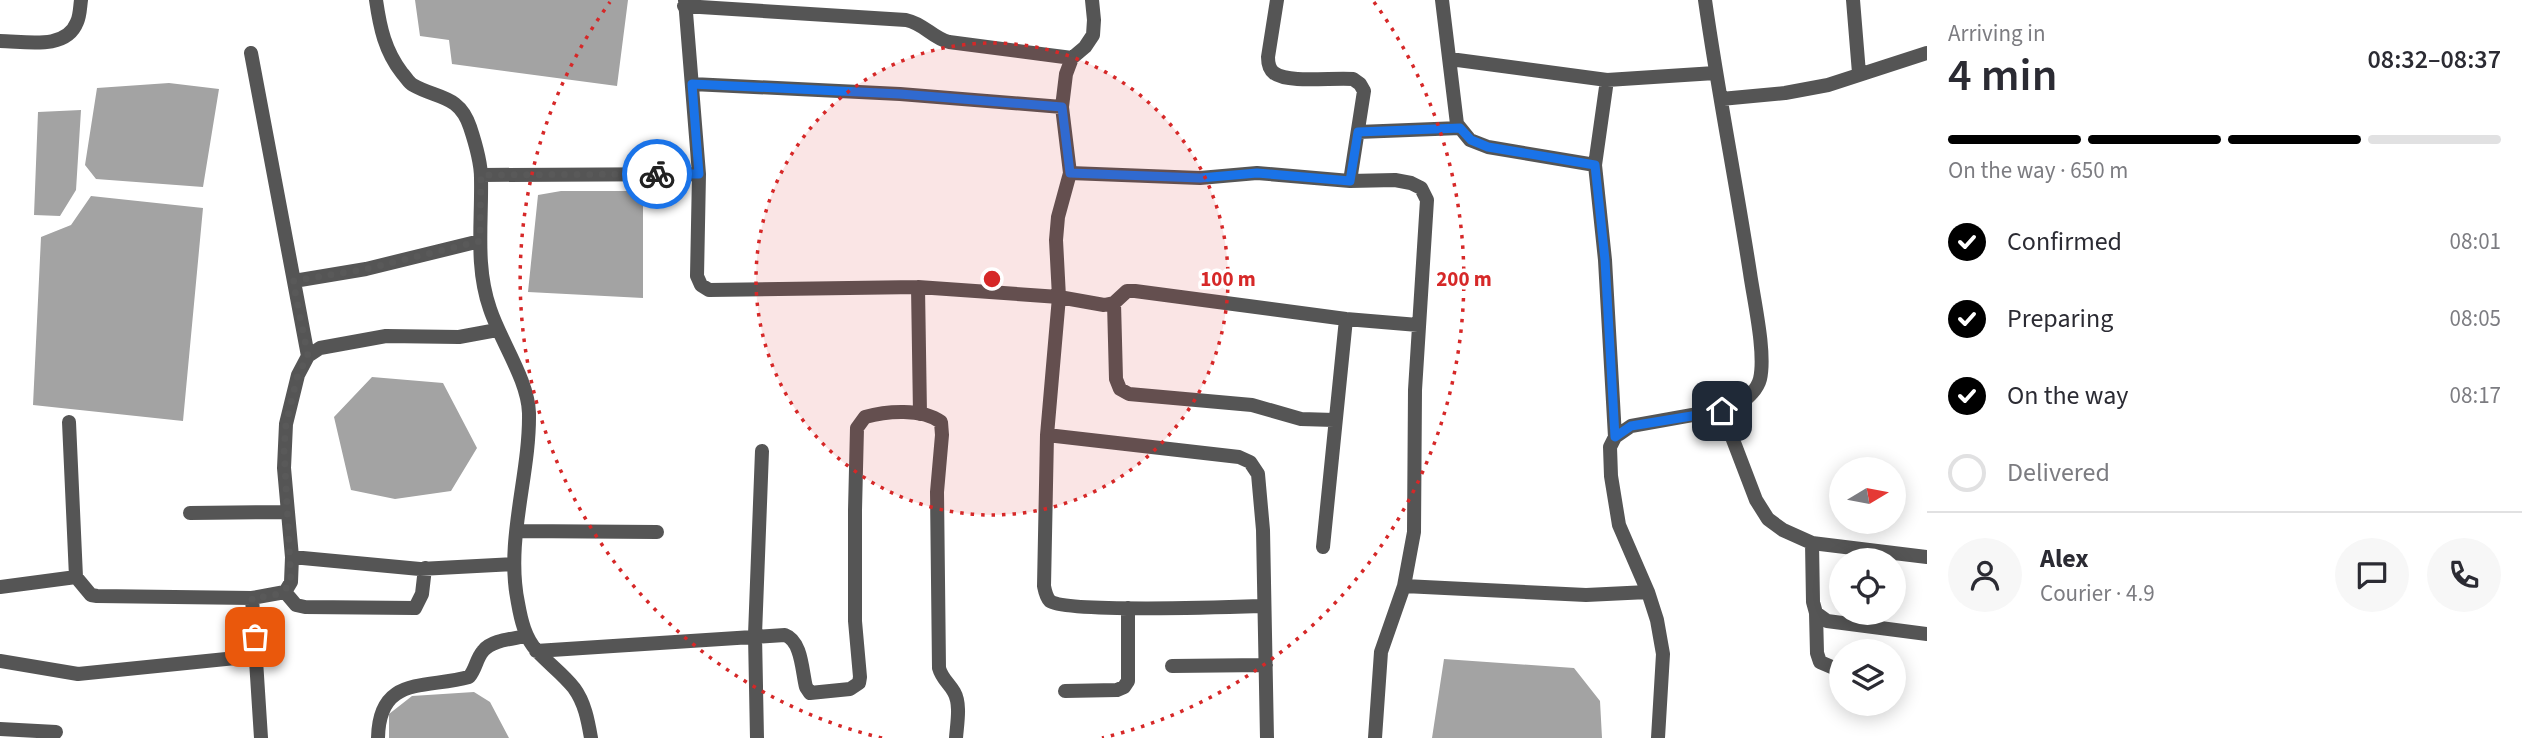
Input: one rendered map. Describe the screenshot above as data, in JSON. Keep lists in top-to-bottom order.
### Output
{
  "north": "right",
  "page": {
    "heading": ["4 min", "Arriving in", "08:32–08:37"],
    "panel": ["Alex", "Courier · 4.9"],
    "bar": "On the way · 650 m",
    "list": [
      ["Confirmed", "08:01"],
      ["Preparing", "08:05"],
      ["On the way", "08:17"],
      "Delivered"
    ]
  },
  "rings": ["100 m", "200 m"]
}
